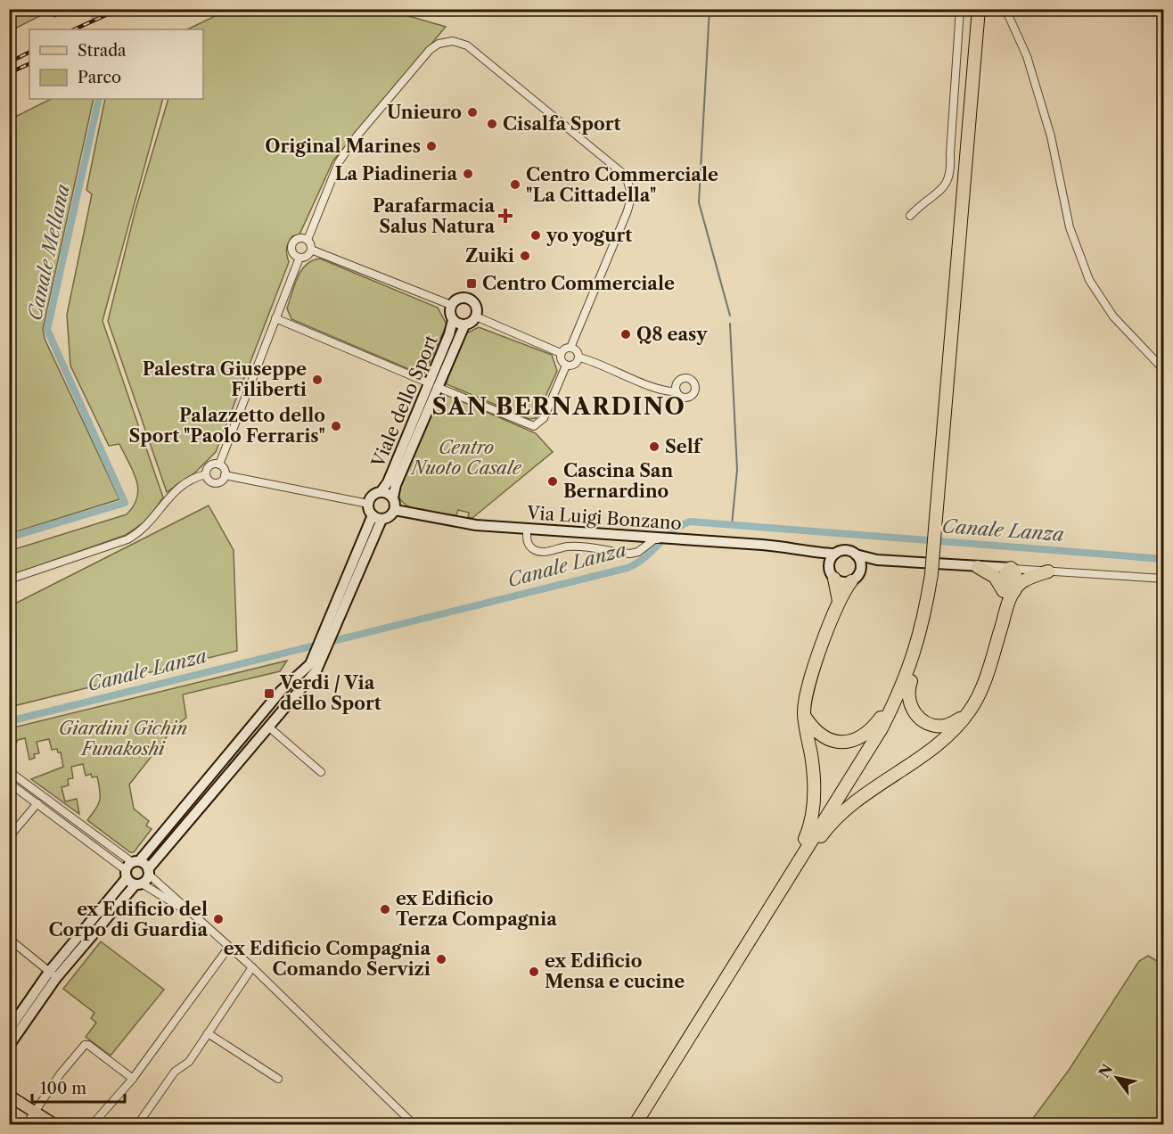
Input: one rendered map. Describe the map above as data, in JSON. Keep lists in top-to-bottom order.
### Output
{
  "streets": {
    "street": ["Viale dello Sport", "Via Luigi Bonzano"]
  },
  "crossings": [
    ["Viale dello Sport", "Via Luigi Bonzano"]
  ],
  "districts": ["SAN BERNARDINO"],
  "water": ["Canale Mellana", "Canale Lanza"],
  "parks": ["Centro Nuoto Casale", "Giardini Gichin Funakoshi"],
  "places": {
    "other": [
      "Unieuro",
      "Cisalfa Sport",
      "Original Marines",
      "La Piadineria",
      "Centro Commerciale \"La Cittadella\"",
      "yo yogurt",
      "Zuiki",
      "Q8 easy",
      "Palestra Giuseppe Filiberti",
      "Palazzetto dello Sport \"Paolo Ferraris\"",
      "Self",
      "Cascina San Bernardino",
      "ex Edificio Terza Compagnia",
      "ex Edificio del Corpo di Guardia",
      "ex Edificio Compagnia Comando Servizi",
      "ex Edificio Mensa e cucine"
    ],
    "health": ["Parafarmacia Salus Natura"],
    "transit": ["Centro Commerciale", "Verdi / Via dello Sport"]
  },
  "legend": ["Strada", "Parco"],
  "scale_bar": "100 m",
  "north": "top left"
}
